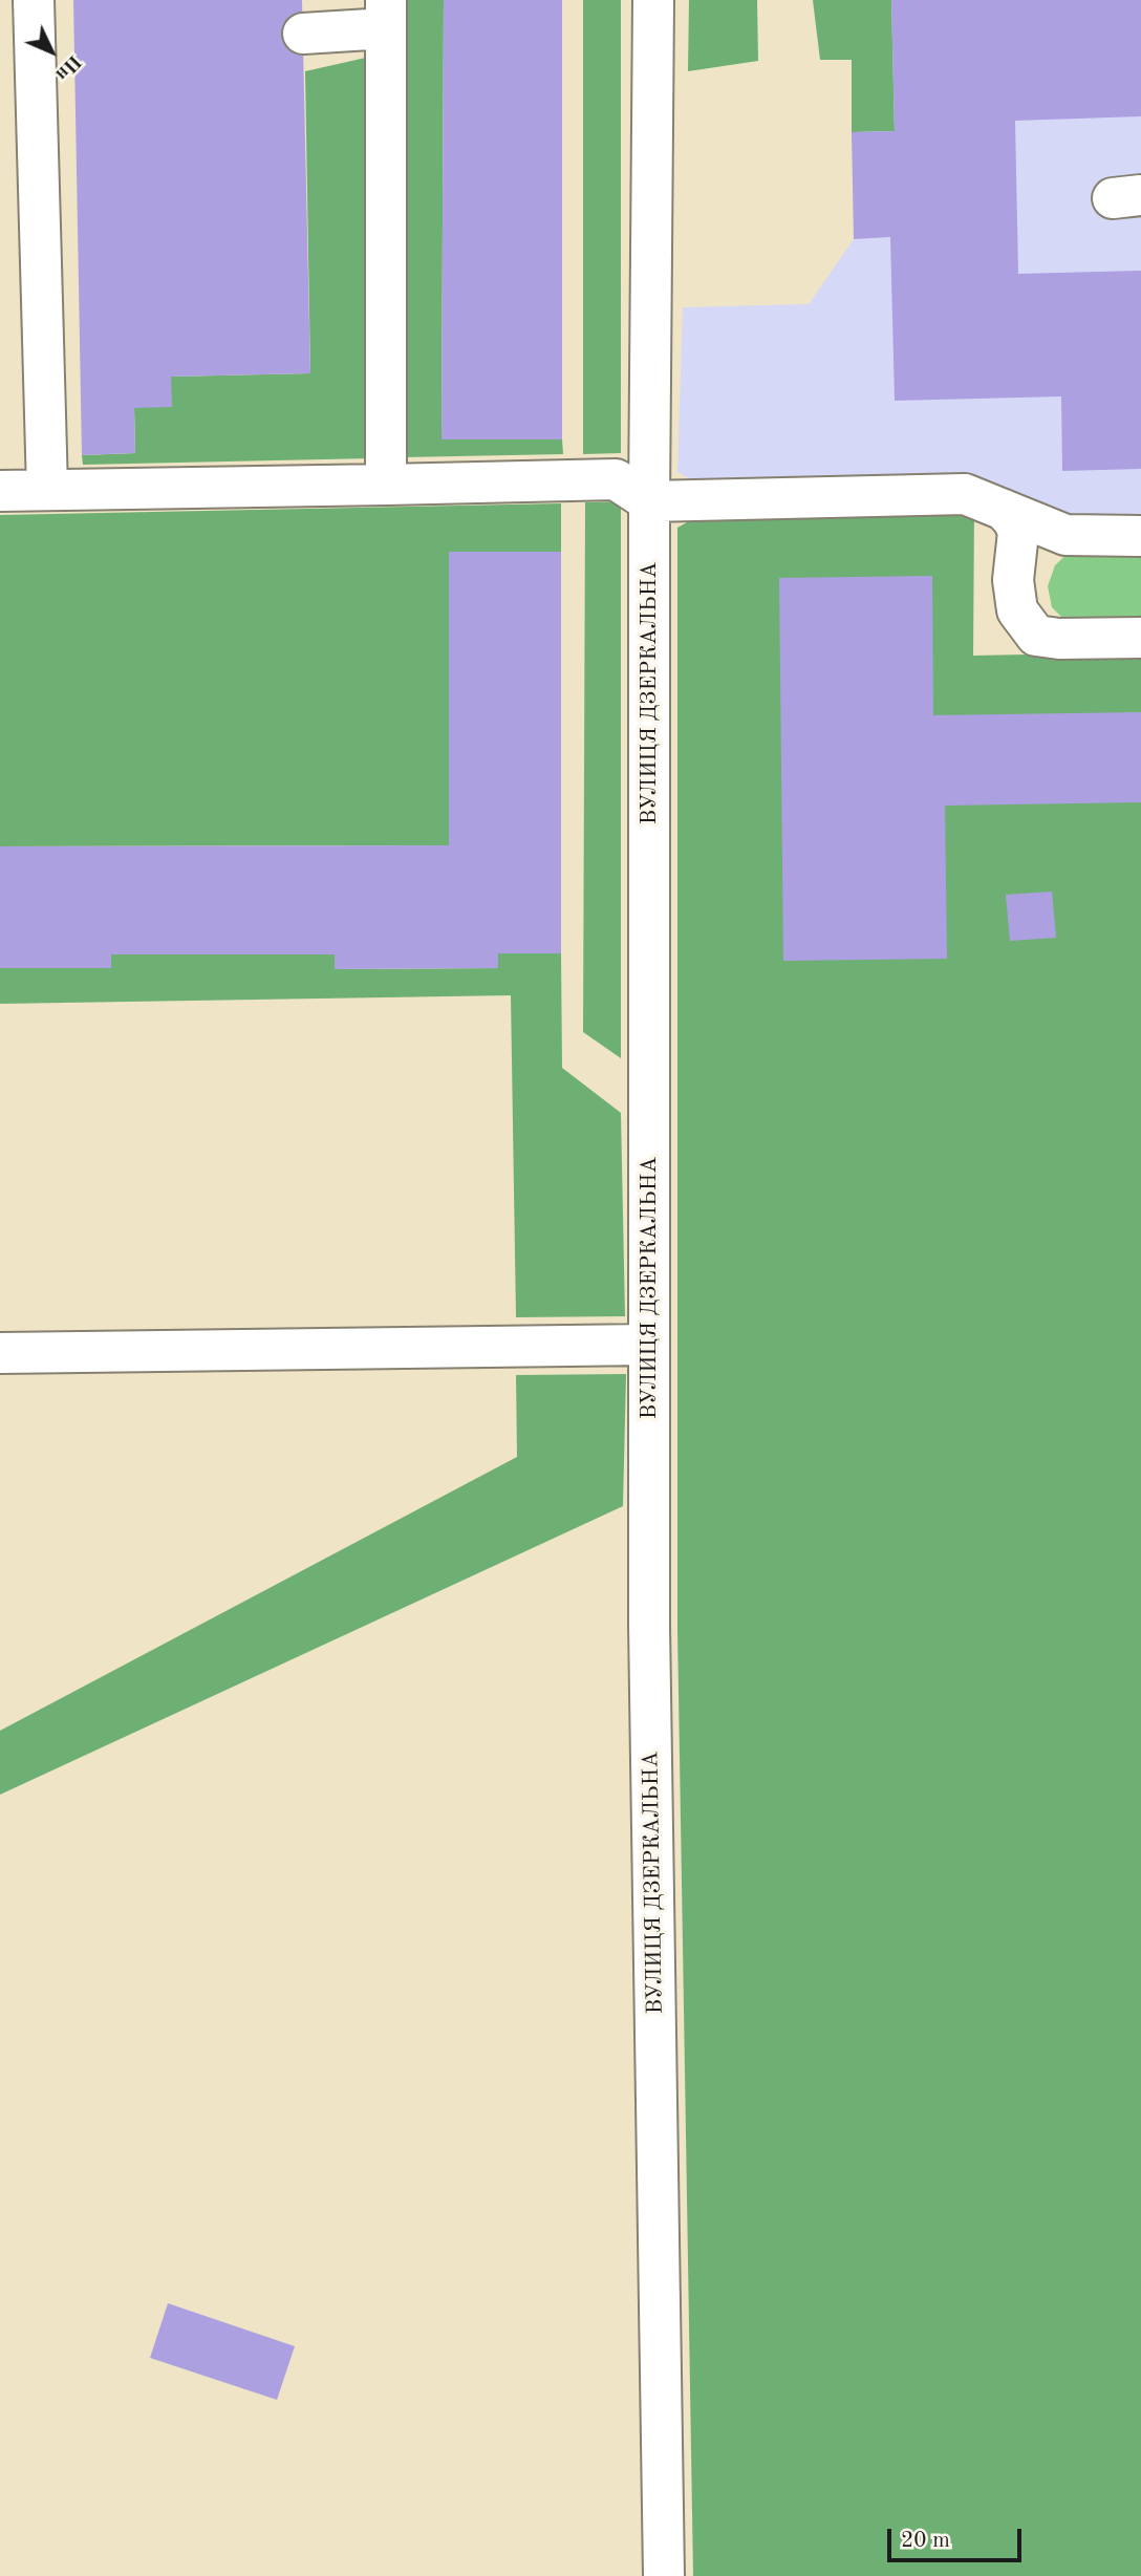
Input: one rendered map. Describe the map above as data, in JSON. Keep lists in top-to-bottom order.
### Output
{
  "streets": {
    "street": ["ВУЛИЦЯ ДЗЕРКАЛЬНА"]
  },
  "scale_bar": "20 m",
  "north": "bottom right"
}
